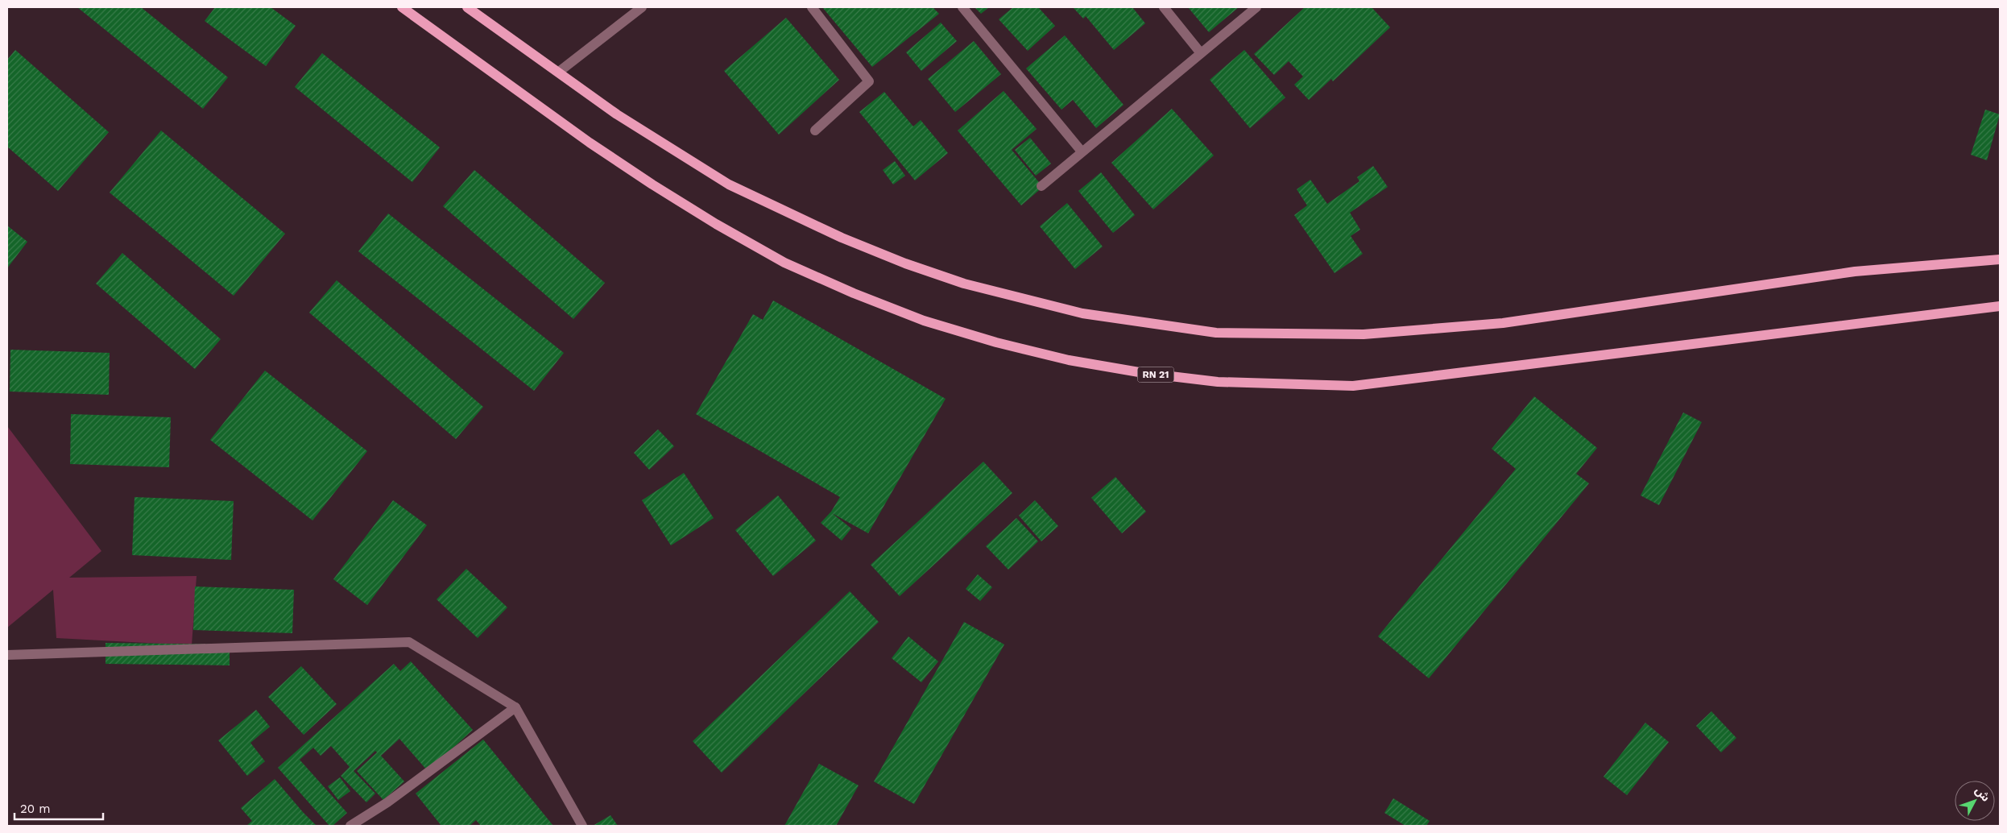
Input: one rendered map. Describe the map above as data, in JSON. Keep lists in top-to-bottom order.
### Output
{
  "streets": {
    "main road": ["RN 21"]
  },
  "scale_bar": "20 m",
  "north": "top right"
}
